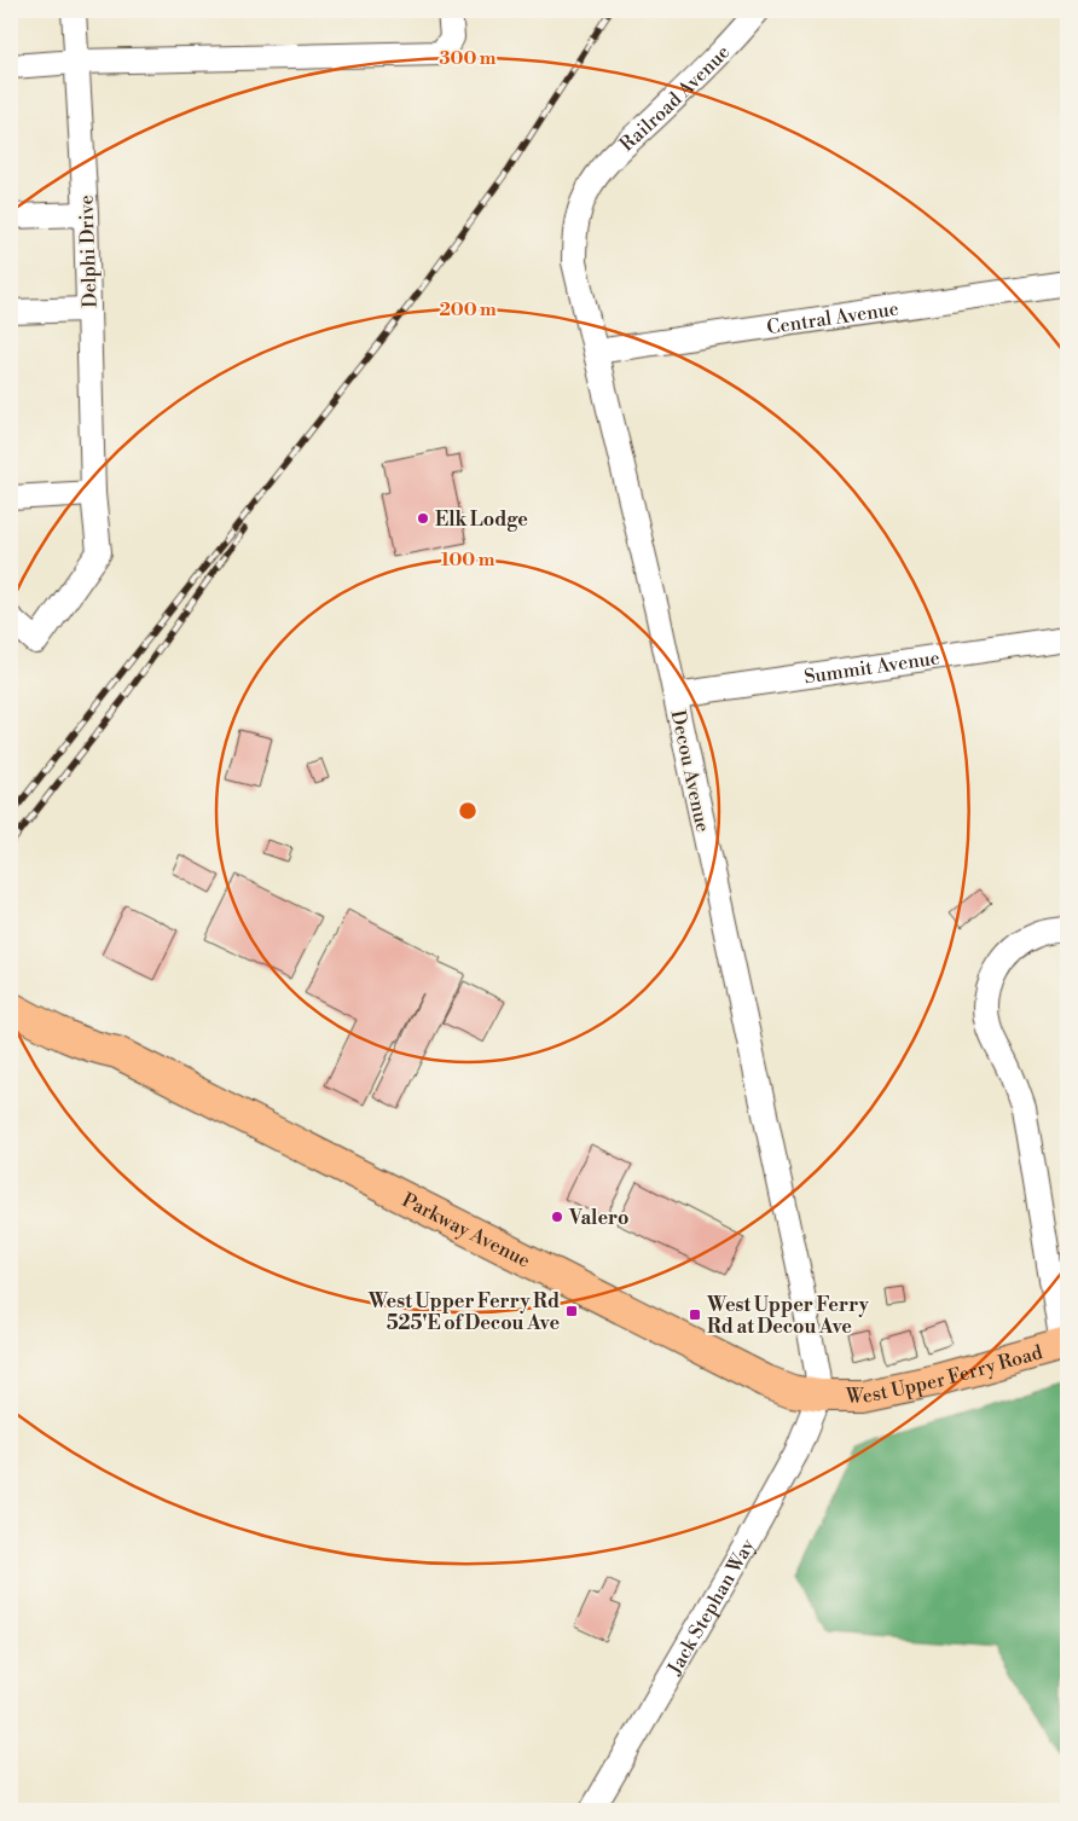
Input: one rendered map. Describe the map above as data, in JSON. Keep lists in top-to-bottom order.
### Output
{
  "streets": {
    "main road": ["Parkway Avenue", "West Upper Ferry Road"],
    "street": [
      "Railroad Avenue",
      "Delphi Drive",
      "Central Avenue",
      "Summit Avenue",
      "Decou Avenue",
      "Jack Stephan Way"
    ]
  },
  "crossings": [
    ["Railroad Avenue", "Decou Avenue"],
    ["Central Avenue", "Decou Avenue"],
    ["Summit Avenue", "Decou Avenue"],
    ["Decou Avenue", "Parkway Avenue"],
    ["Decou Avenue", "West Upper Ferry Road"],
    ["Decou Avenue", "Jack Stephan Way"],
    ["Parkway Avenue", "West Upper Ferry Road"],
    ["Parkway Avenue", "Jack Stephan Way"],
    ["West Upper Ferry Road", "Jack Stephan Way"]
  ],
  "places": {
    "other": ["Elk Lodge", "Valero"],
    "transit": ["West Upper Ferry Rd 525'E of Decou Ave", "West Upper Ferry Rd at Decou Ave"]
  },
  "rings": ["300 m", "200 m", "100 m"]
}
